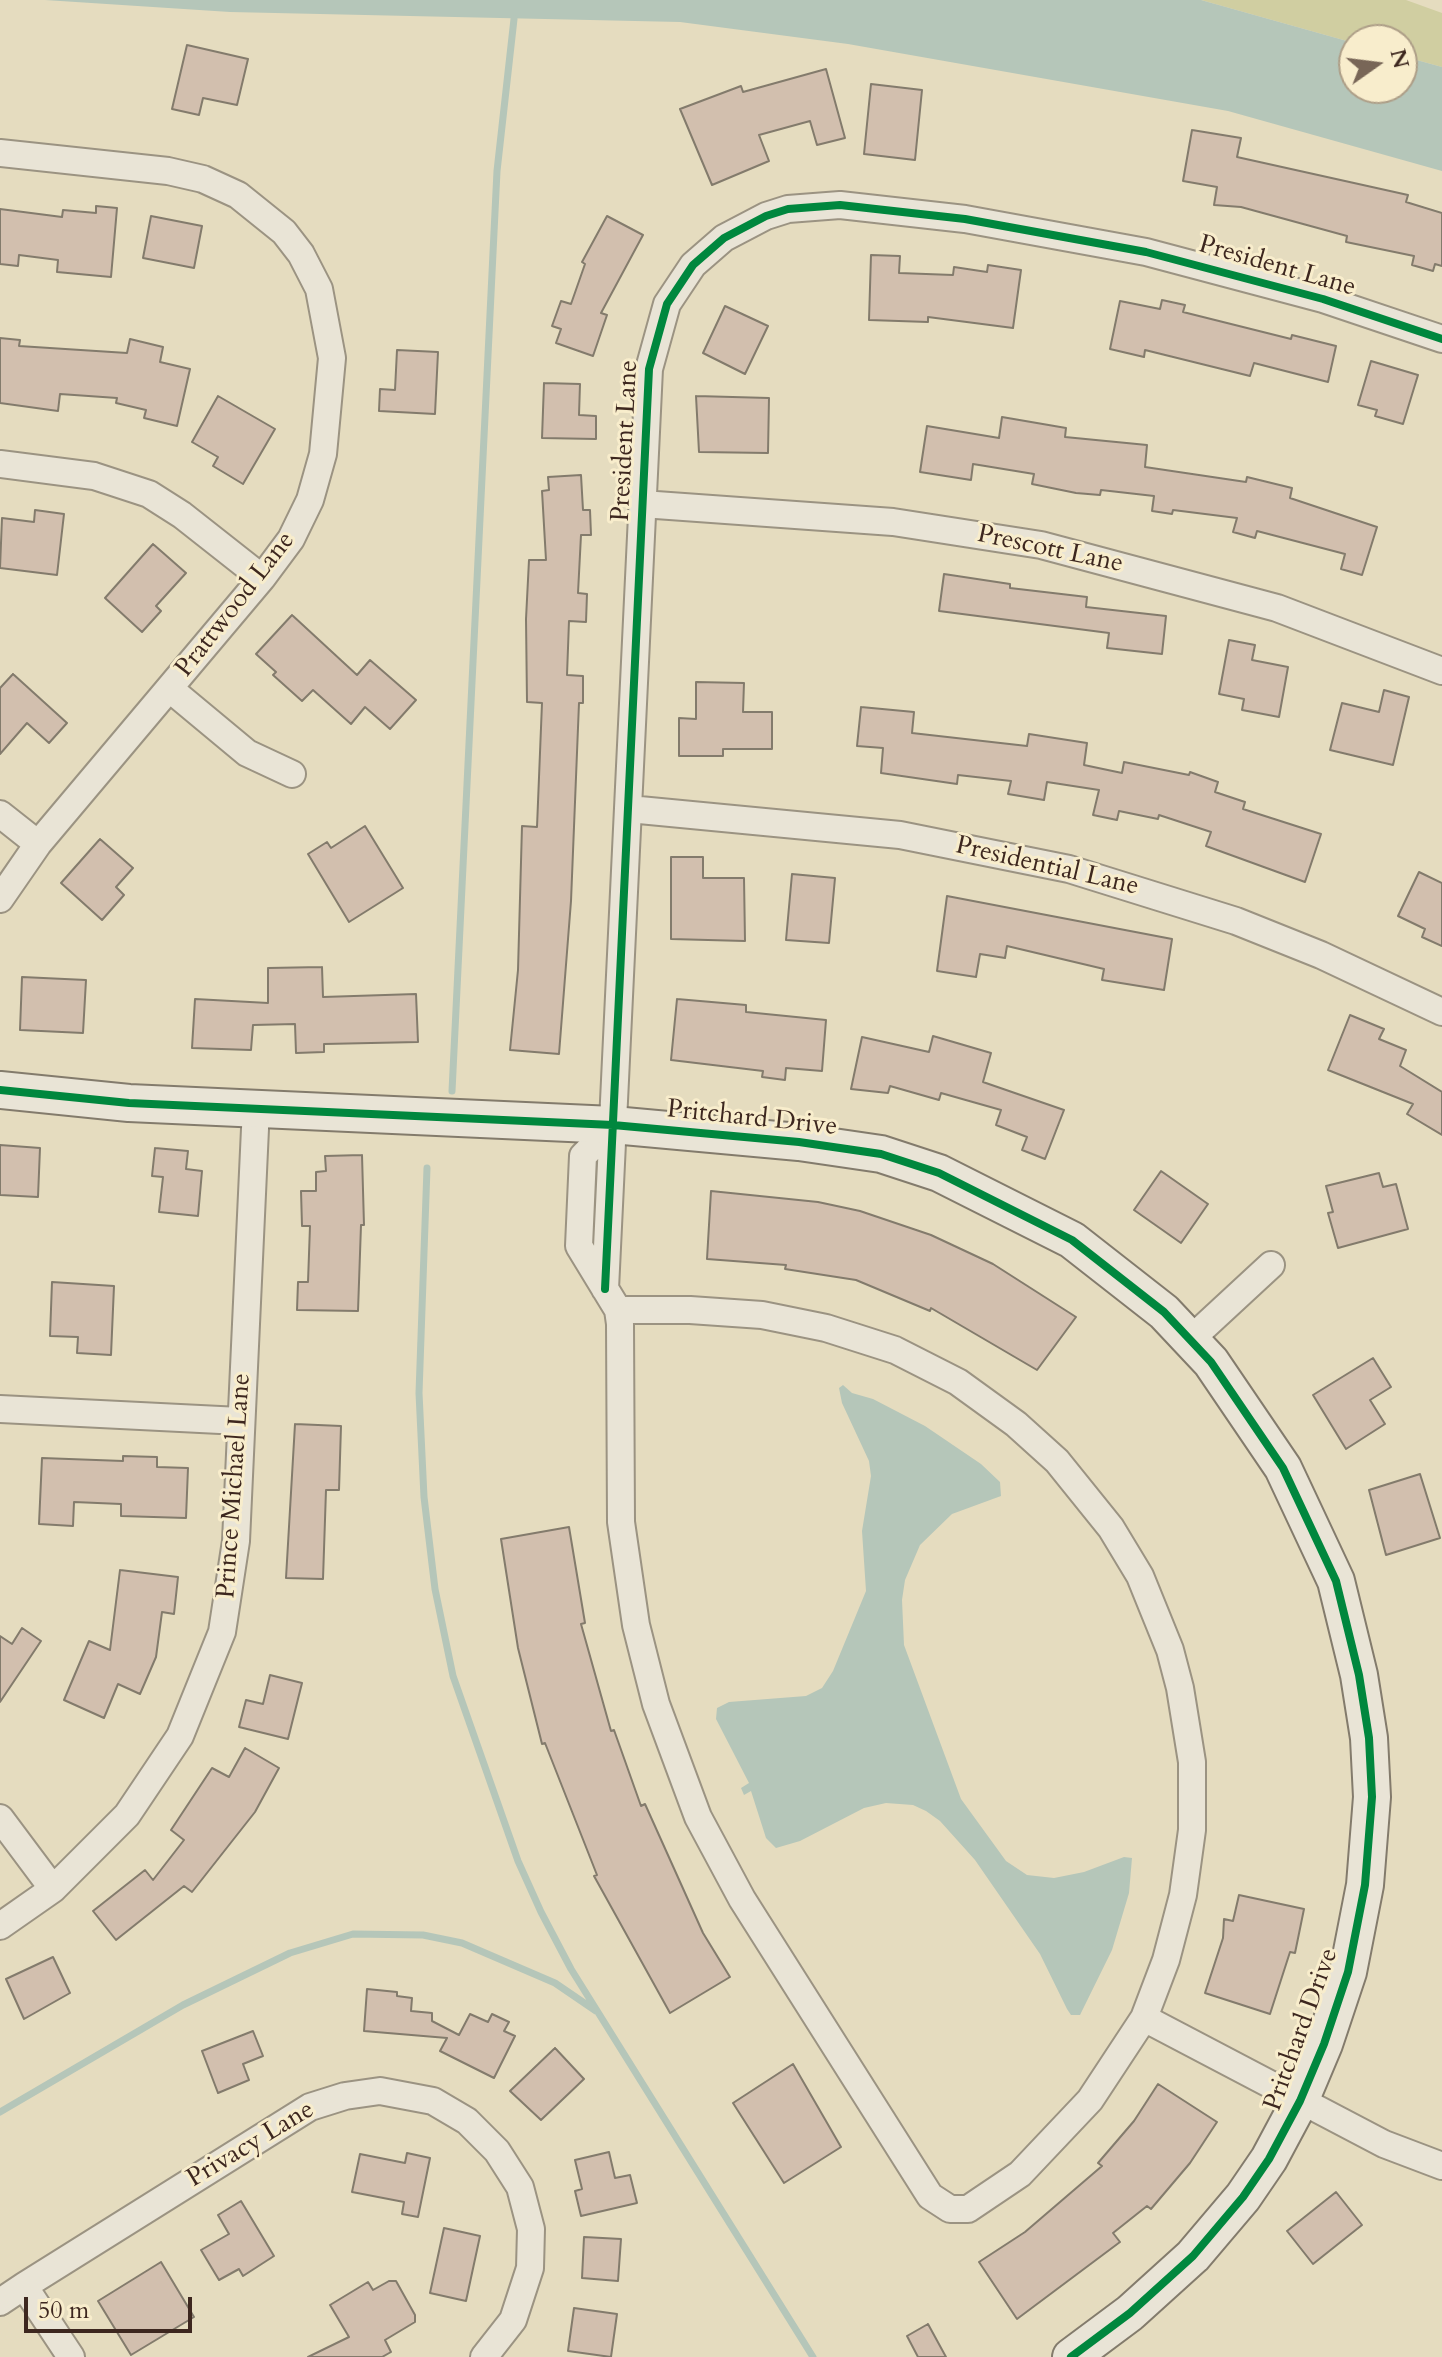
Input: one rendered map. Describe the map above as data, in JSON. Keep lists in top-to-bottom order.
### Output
{
  "streets": {
    "street": [
      "President Lane",
      "Prescott Lane",
      "Prattwood Lane",
      "Presidential Lane",
      "Pritchard Drive",
      "Prince Michael Lane",
      "Privacy Lane"
    ]
  },
  "crossings": [
    ["President Lane", "Prescott Lane"],
    ["President Lane", "Presidential Lane"],
    ["President Lane", "Pritchard Drive"],
    ["Pritchard Drive", "Prince Michael Lane"]
  ],
  "scale_bar": "50 m",
  "north": "right"
}
